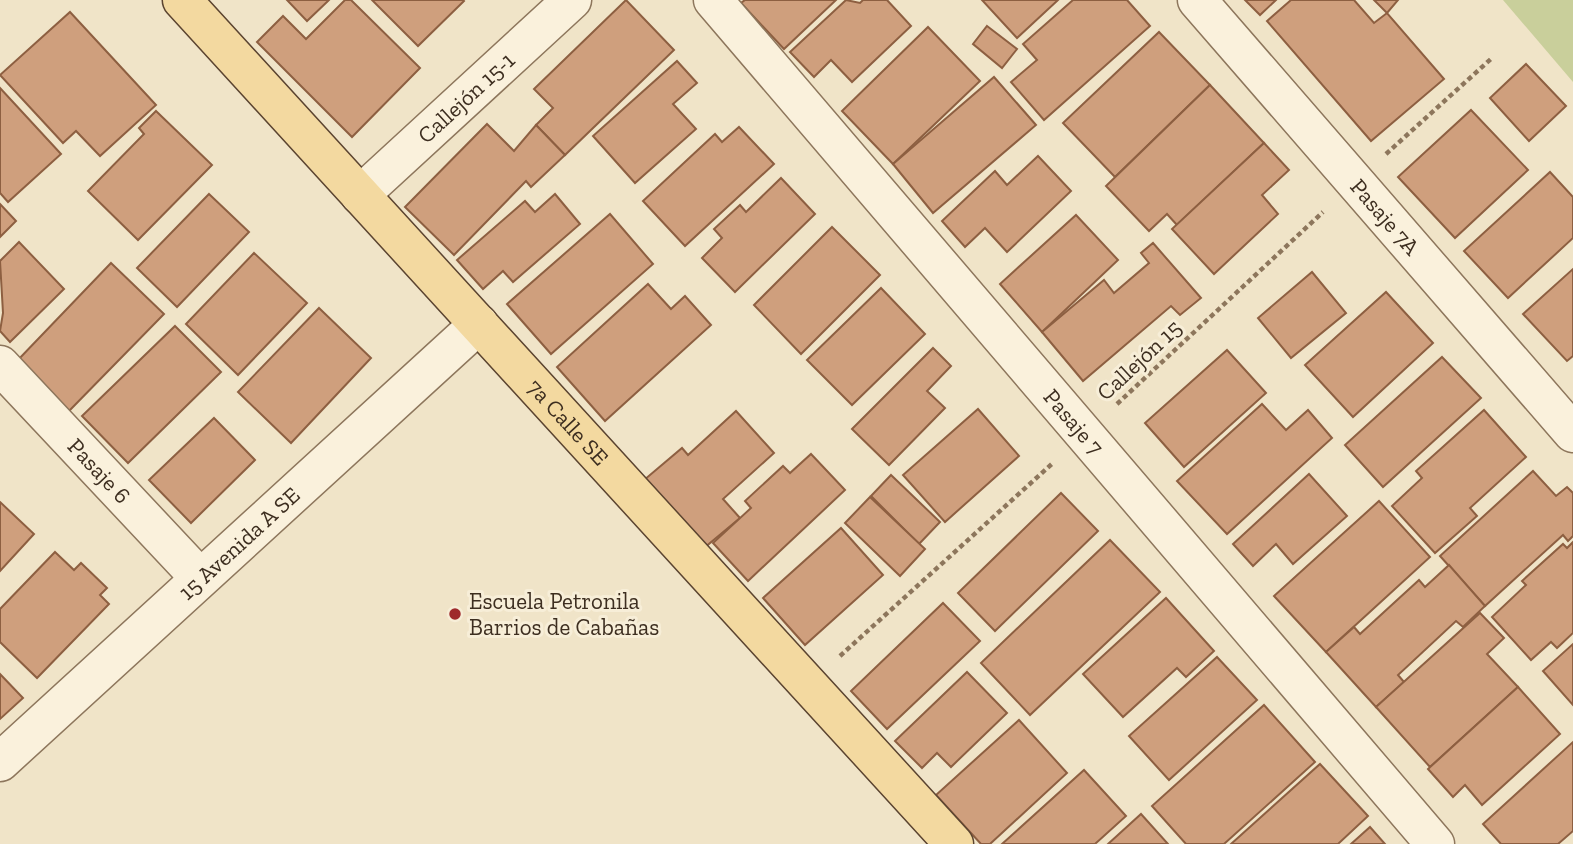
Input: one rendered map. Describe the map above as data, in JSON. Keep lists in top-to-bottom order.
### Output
{
  "streets": {
    "main road": ["7a Calle SE"],
    "street": [
      "Callejón 15-1",
      "Pasaje 7A",
      "Pasaje 7",
      "Pasaje 6",
      "15 Avenida A SE"
    ],
    "path": ["Callejón 15"]
  },
  "crossings": [
    ["Callejón 15-1", "7a Calle SE"],
    ["Pasaje 7A", "Callejón 15"],
    ["Callejón 15", "7a Calle SE"],
    ["Callejón 15", "Pasaje 7"],
    ["7a Calle SE", "15 Avenida A SE"],
    ["Pasaje 6", "15 Avenida A SE"]
  ],
  "places": ["Escuela Petronila Barrios de Cabañas"]
}
